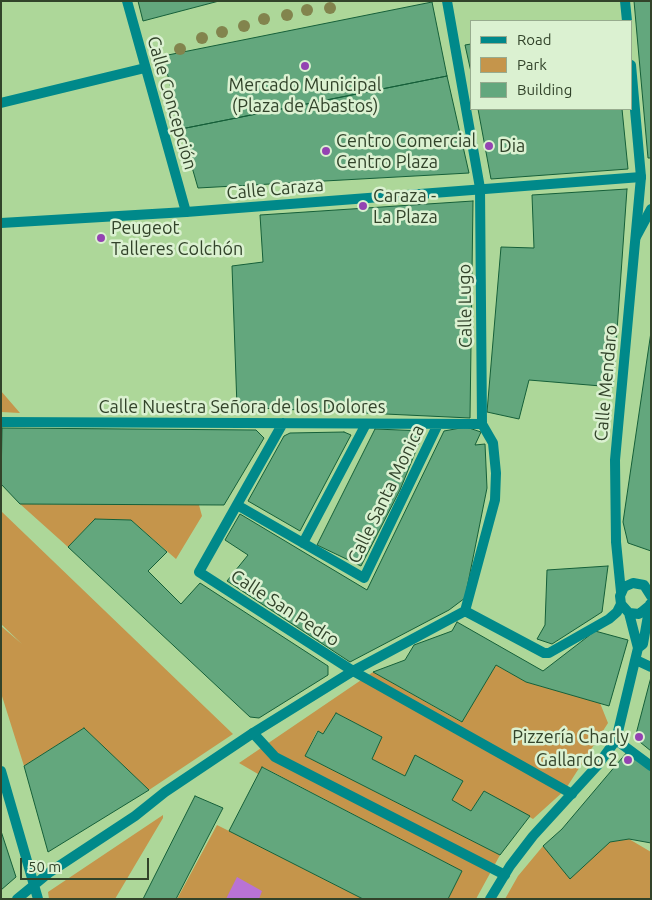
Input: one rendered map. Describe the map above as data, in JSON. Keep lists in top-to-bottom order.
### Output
{
  "streets": {
    "street": [
      "Calle Concepción",
      "Calle Caraza",
      "Calle Lugo",
      "Calle Mendaro",
      "Calle Nuestra Señora de los Dolores",
      "Calle Santa Monica",
      "Calle San Pedro"
    ]
  },
  "crossings": [
    ["Calle Concepción", "Calle Caraza"],
    ["Calle Caraza", "Calle Lugo"],
    ["Calle Caraza", "Calle Mendaro"],
    ["Calle Lugo", "Calle Nuestra Señora de los Dolores"],
    ["Calle Nuestra Señora de los Dolores", "Calle Santa Monica"]
  ],
  "places": [
    "Mercado Municipal (Plaza de Abastos)",
    "Dia",
    "Centro Comercial Centro Plaza",
    "Caraza - La Plaza",
    "Peugeot Talleres Colchón",
    "Pizzería Charly",
    "Gallardo 2"
  ],
  "legend": ["Road", "Park", "Building"],
  "scale_bar": "50 m"
}
